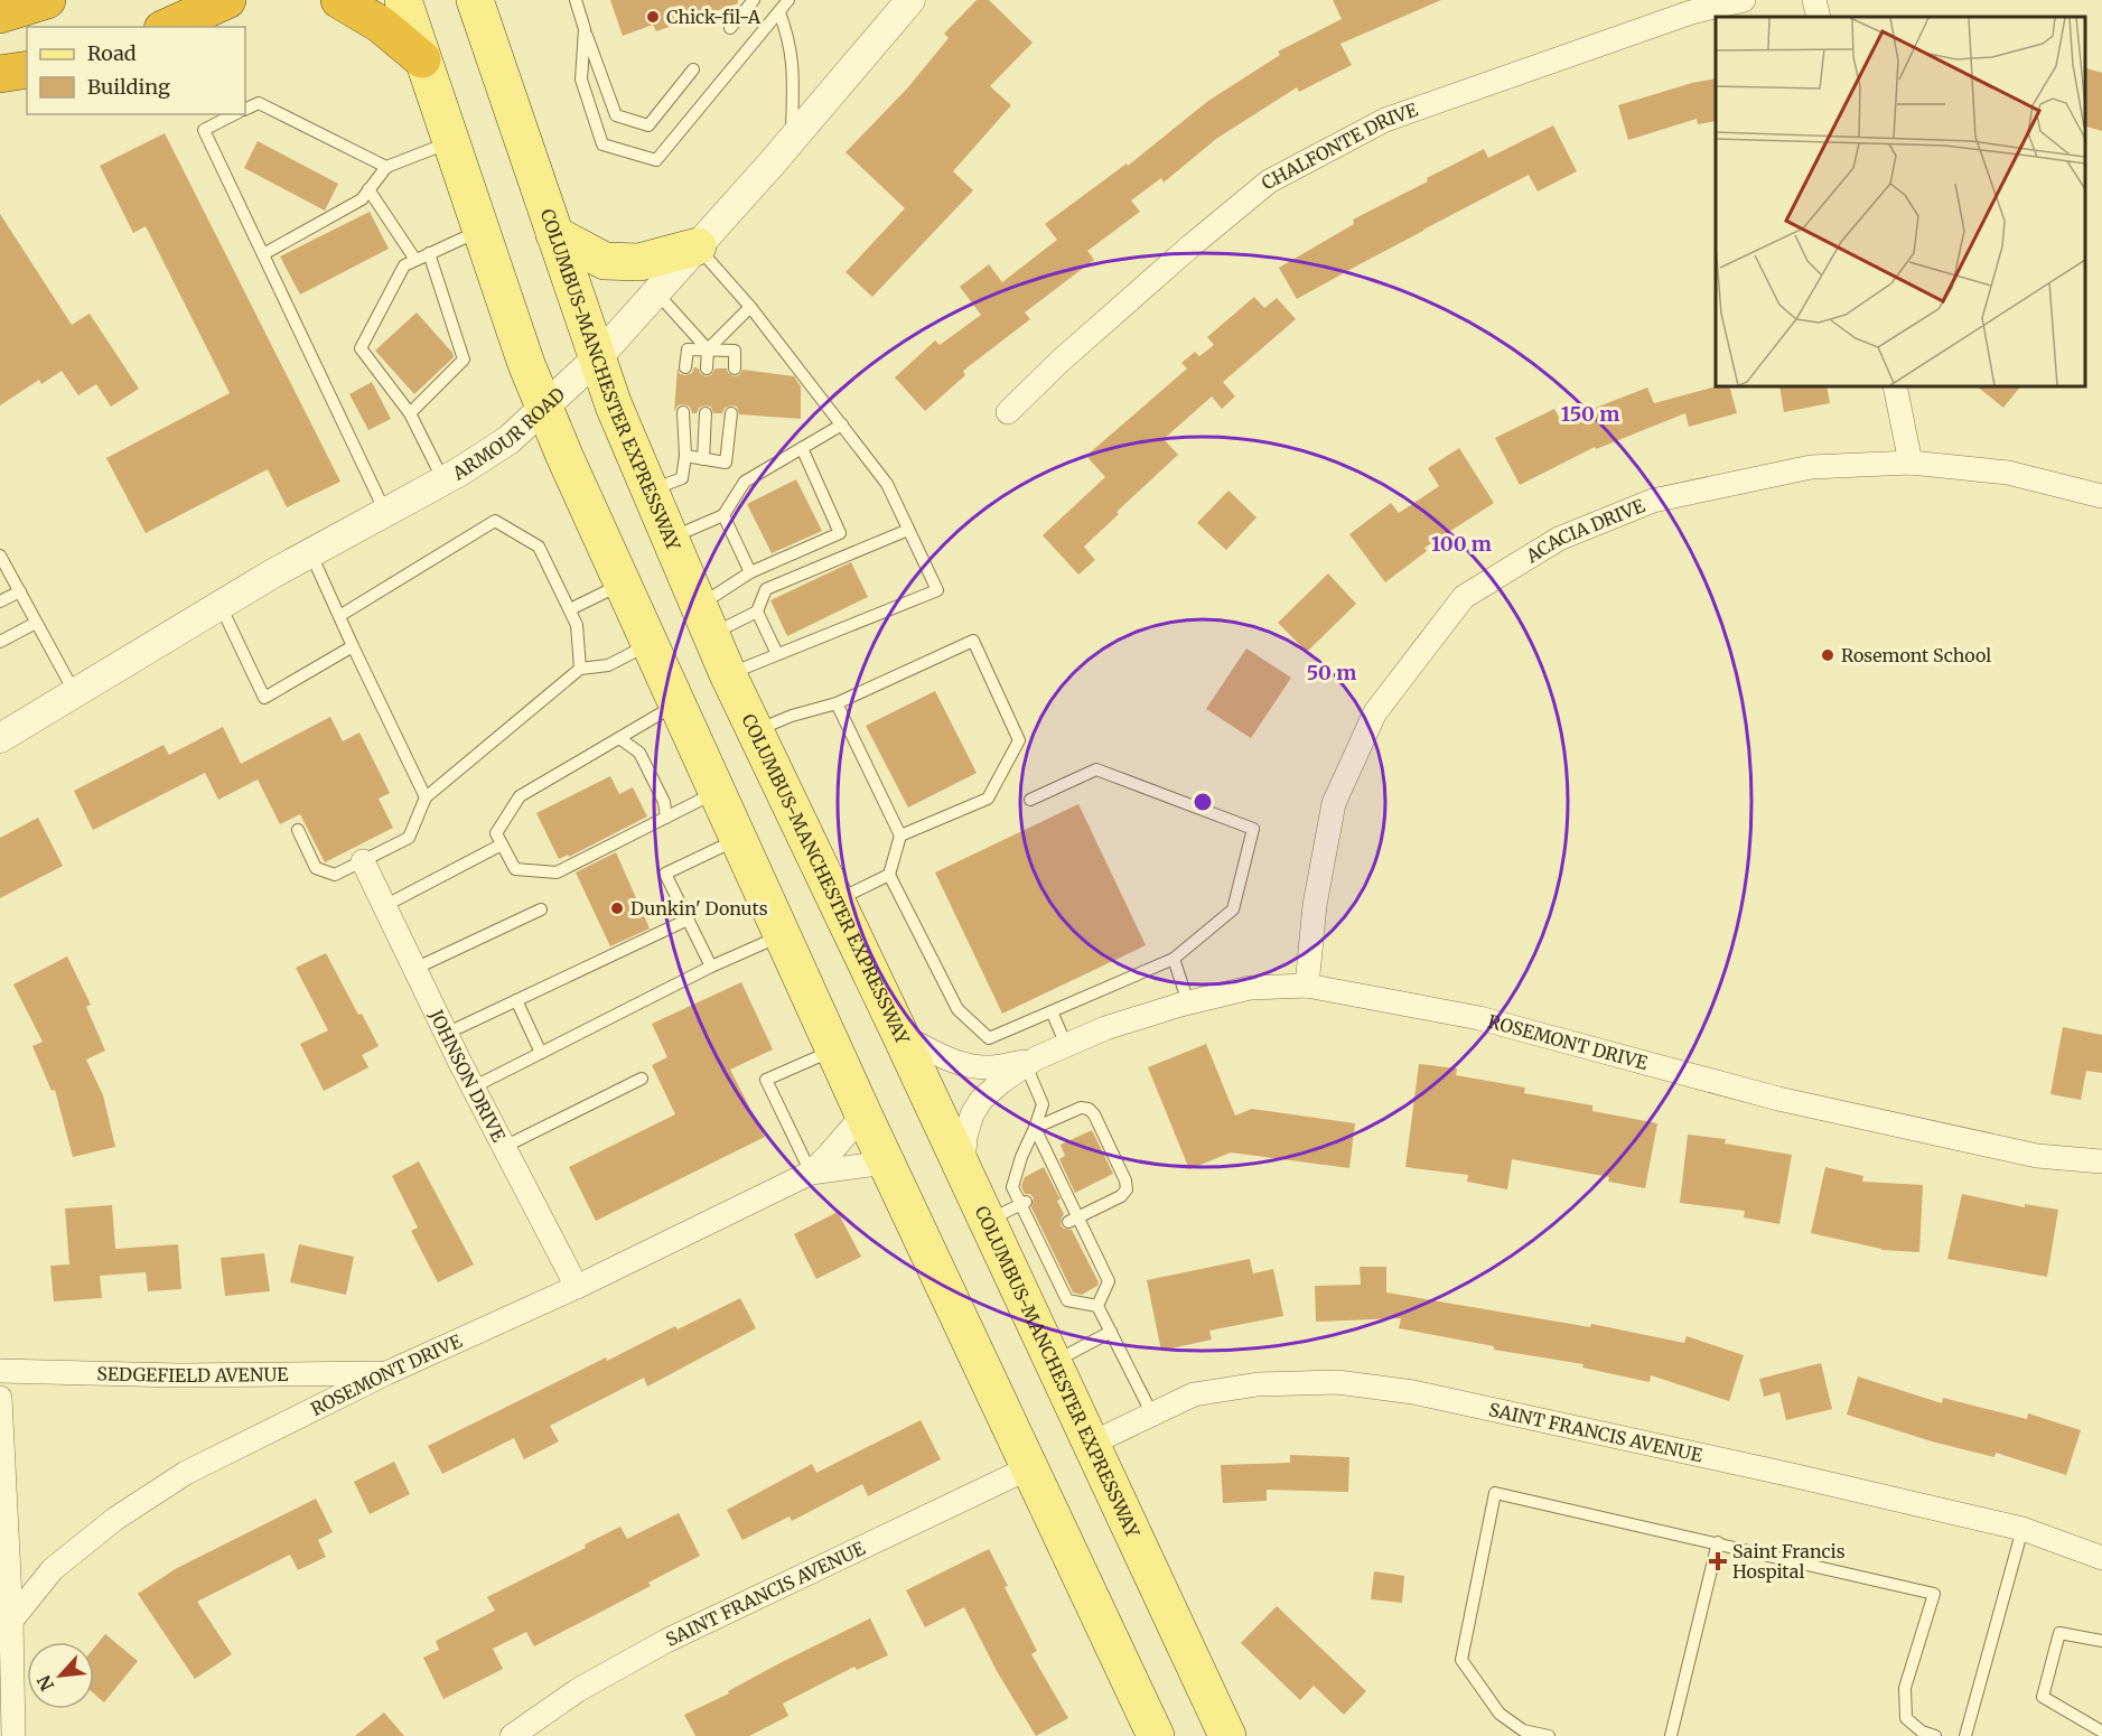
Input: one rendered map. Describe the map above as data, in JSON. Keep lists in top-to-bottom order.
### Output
{
  "streets": {
    "main road": ["COLUMBUS-MANCHESTER EXPRESSWAY"],
    "street": [
      "CHALFONTE DRIVE",
      "ARMOUR ROAD",
      "ACACIA DRIVE",
      "ROSEMONT DRIVE",
      "JOHNSON DRIVE",
      "SEDGEFIELD AVENUE",
      "SAINT FRANCIS AVENUE"
    ]
  },
  "crossings": [
    ["COLUMBUS-MANCHESTER EXPRESSWAY", "ARMOUR ROAD"],
    ["COLUMBUS-MANCHESTER EXPRESSWAY", "ROSEMONT DRIVE"],
    ["COLUMBUS-MANCHESTER EXPRESSWAY", "SAINT FRANCIS AVENUE"],
    ["ACACIA DRIVE", "ROSEMONT DRIVE"],
    ["ROSEMONT DRIVE", "JOHNSON DRIVE"],
    ["ROSEMONT DRIVE", "SEDGEFIELD AVENUE"]
  ],
  "places": {
    "other": ["Chick-fil-A", "Rosemont School", "Dunkin' Donuts"],
    "health": ["Saint Francis Hospital"]
  },
  "legend": ["Road", "Building"],
  "north": "bottom left",
  "rings": ["150 m", "100 m", "50 m"]
}
